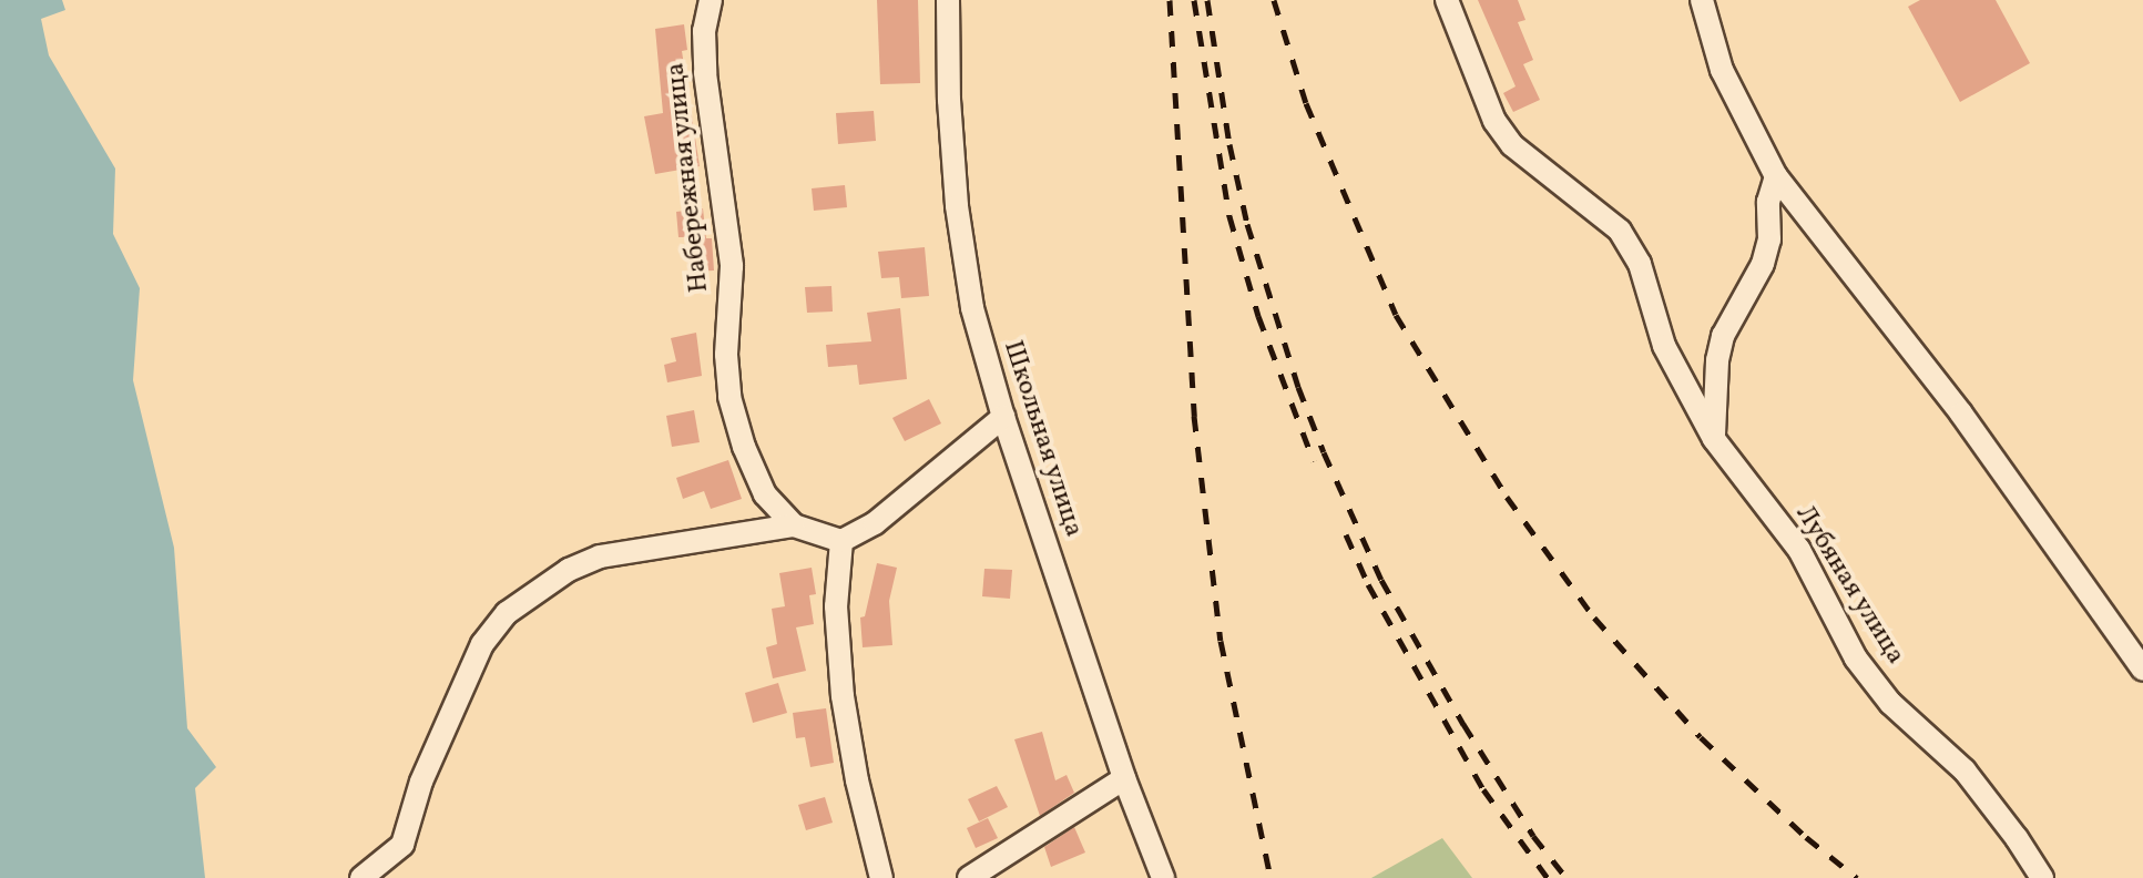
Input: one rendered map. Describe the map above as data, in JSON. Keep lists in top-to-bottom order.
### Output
{
  "streets": {
    "street": ["Набережная улица", "Школьная улица", "Лубяная улица"]
  }
}
